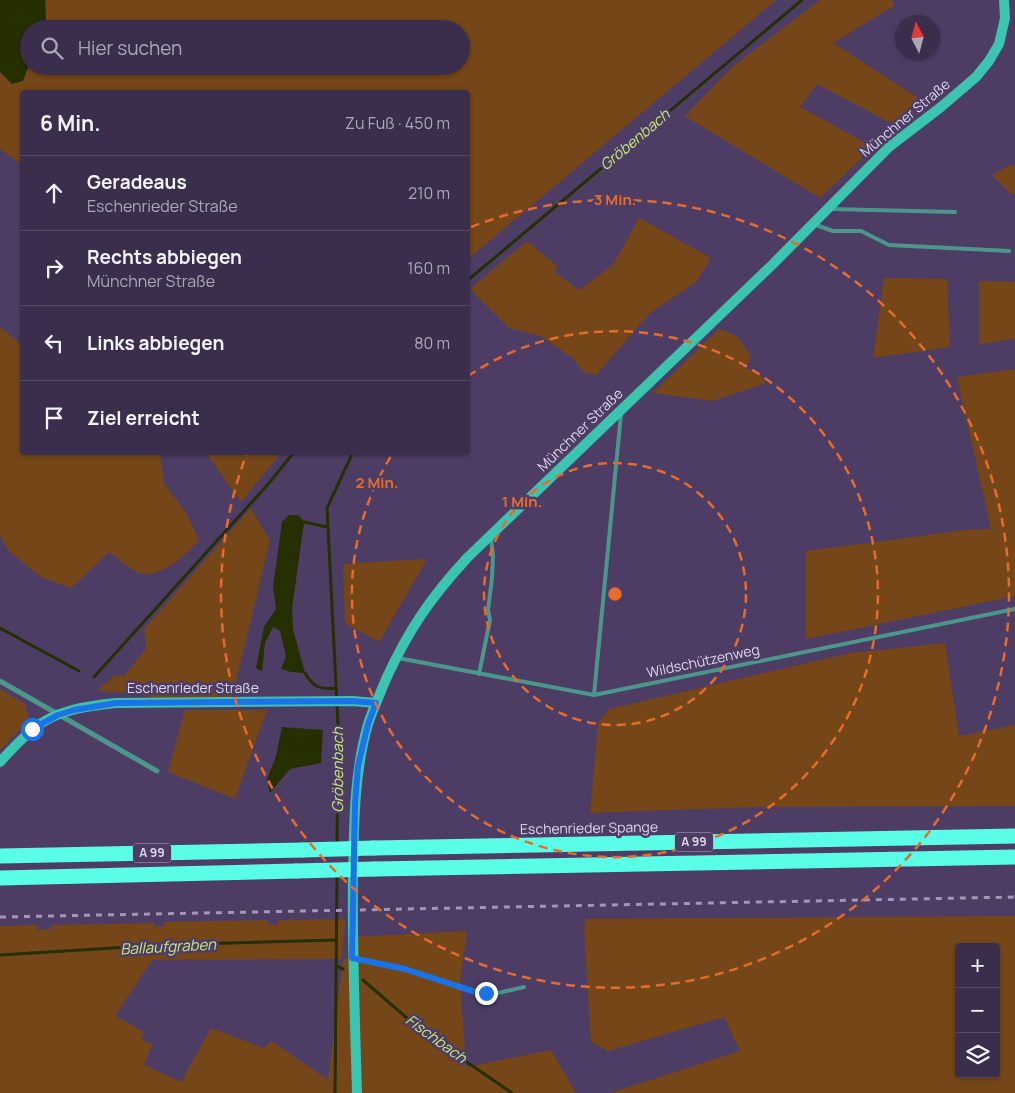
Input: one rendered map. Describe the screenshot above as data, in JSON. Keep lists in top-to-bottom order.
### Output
{
  "streets": {
    "highway": ["Eschenrieder Spange", "A 99"],
    "street": ["Münchner Straße", "Eschenrieder Straße"],
    "lane": ["Wildschützenweg"]
  },
  "crossings": [
    ["Münchner Straße", "Wildschützenweg"],
    ["Münchner Straße", "Eschenrieder Straße"]
  ],
  "water": ["Gröbenbach", "Ballaufgraben", "Fischbach"],
  "north": "top",
  "page": {
    "search": "Hier suchen",
    "heading": ["6 Min.", "Zu Fuß · 450 m"],
    "list": [
      ["Geradeaus", "Eschenrieder Straße", "210 m"],
      ["Rechts abbiegen", "Münchner Straße", "160 m"],
      ["Links abbiegen", "80 m"],
      "Ziel erreicht"
    ],
    "map_buttons": ["+", "−"]
  },
  "rings": ["3 Min.", "2 Min.", "1 Min."]
}
